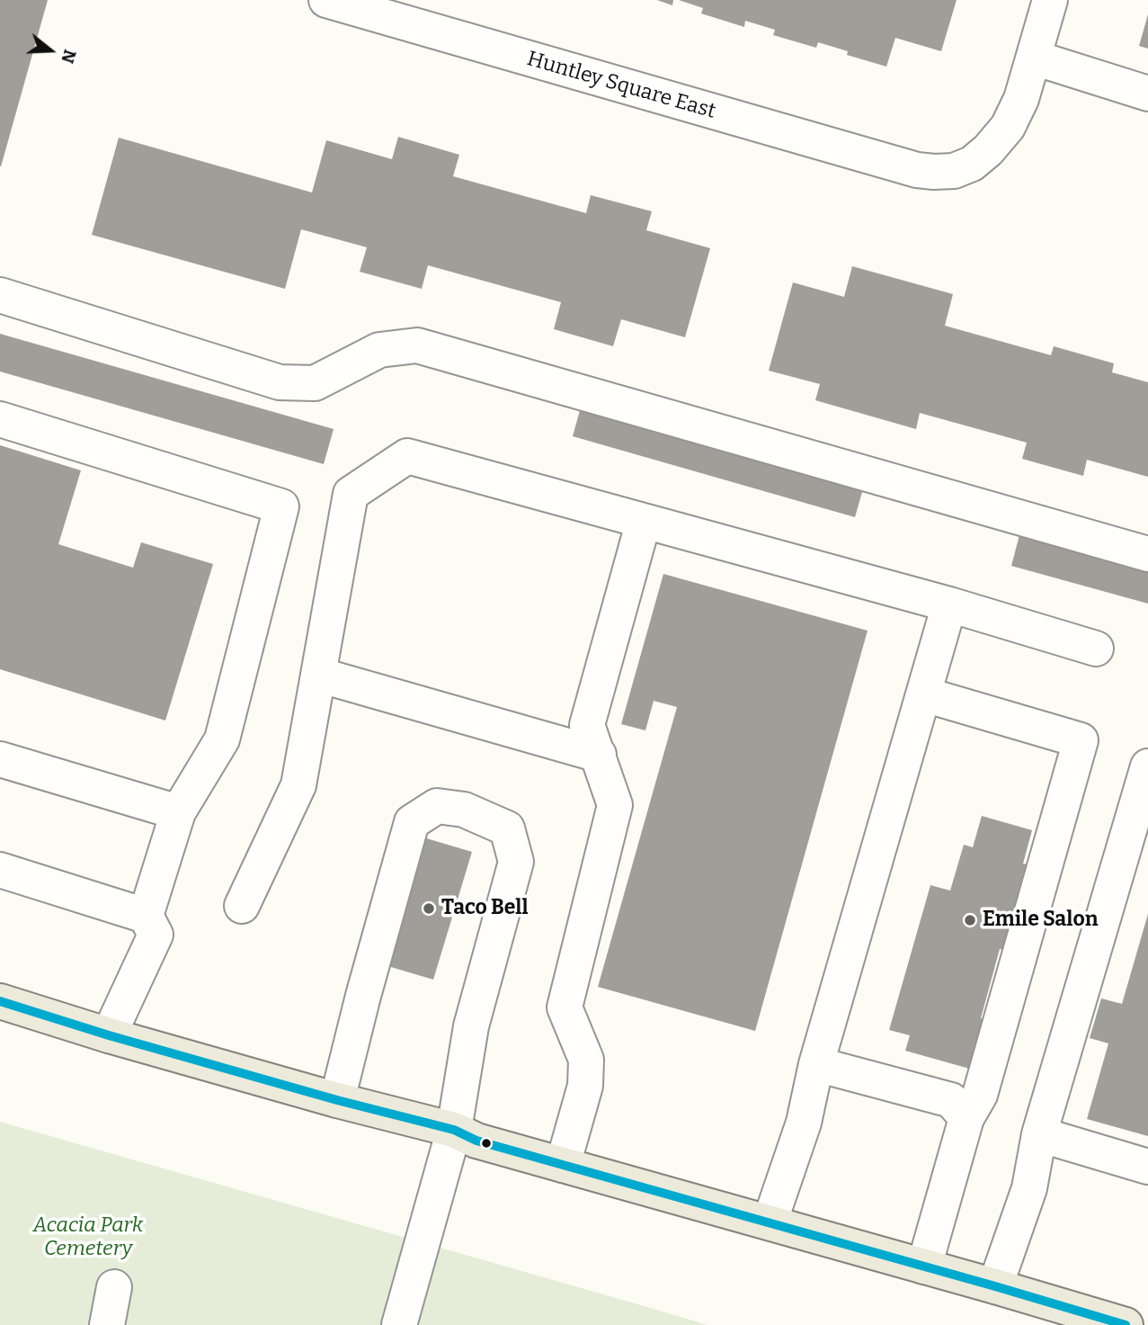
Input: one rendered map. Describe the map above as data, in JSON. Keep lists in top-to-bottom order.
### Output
{
  "streets": {
    "street": ["Huntley Square East"]
  },
  "parks": ["Acacia Park Cemetery"],
  "places": ["Taco Bell", "Emile Salon"],
  "north": "right"
}
